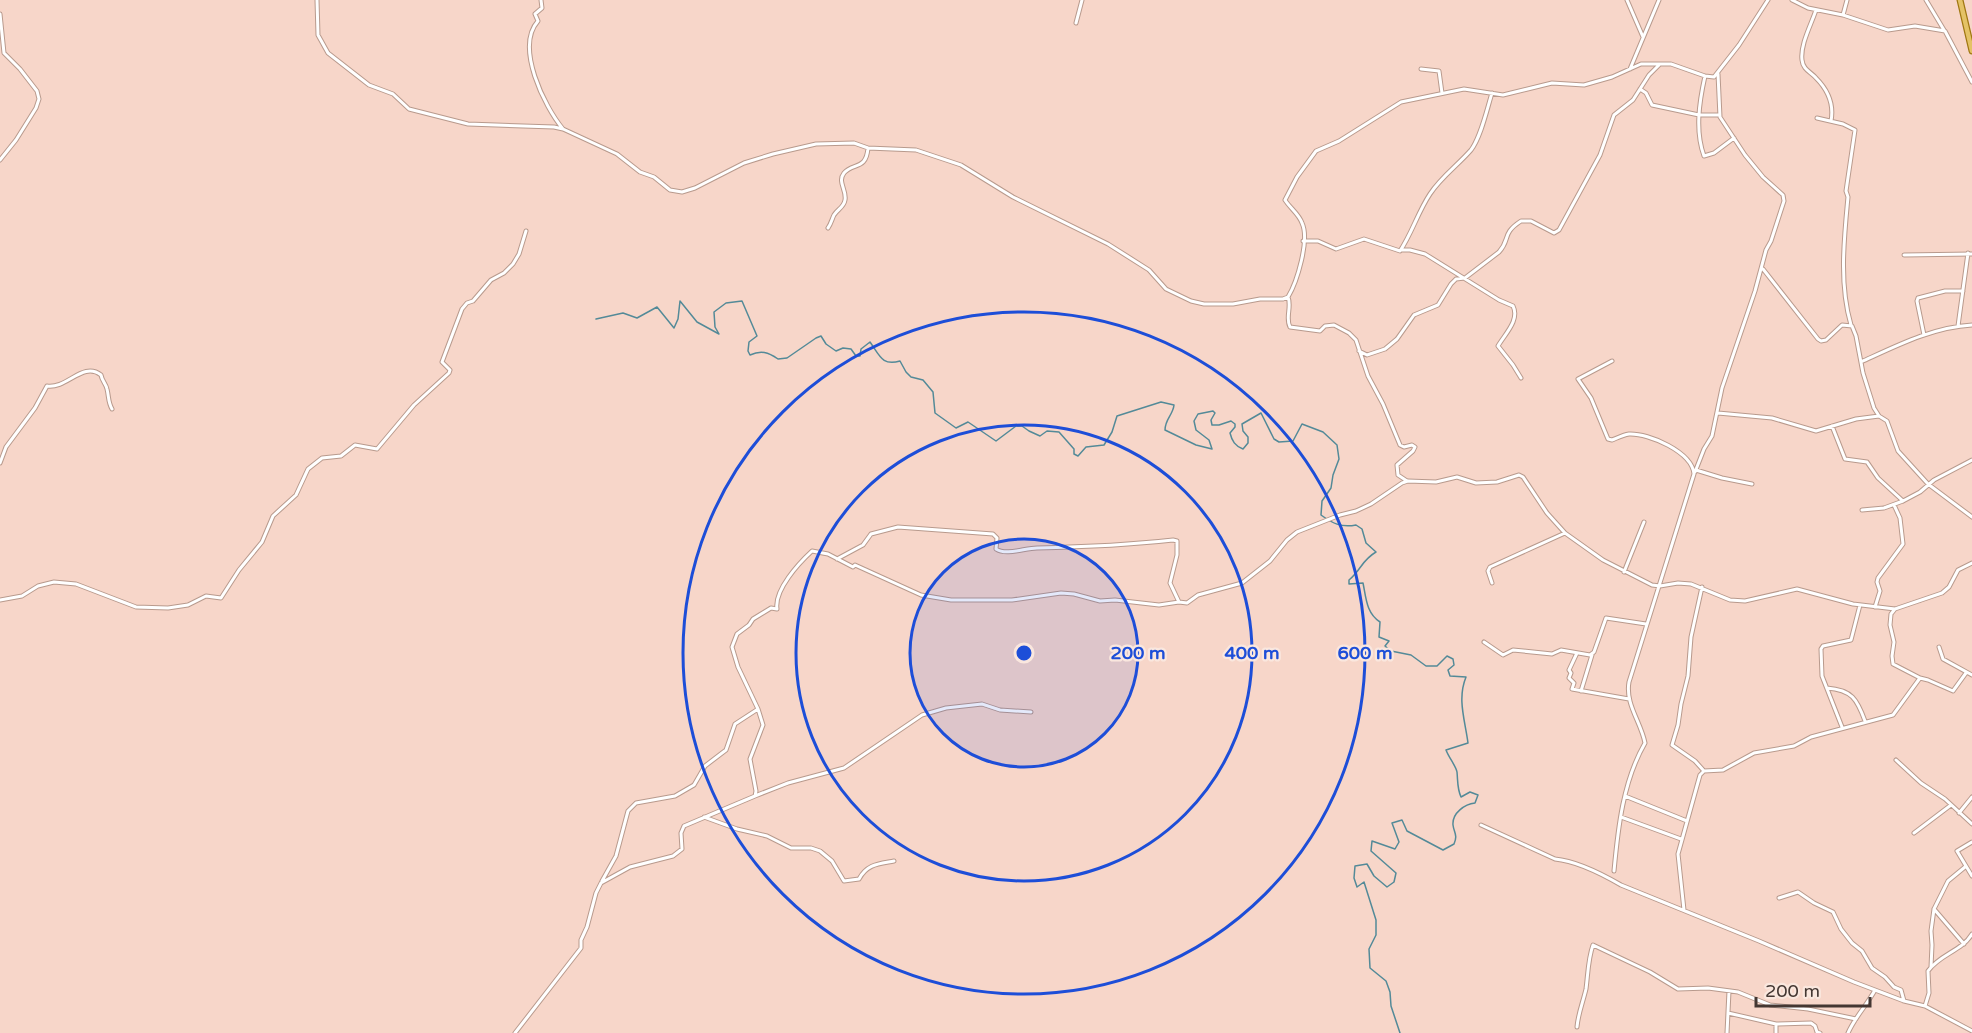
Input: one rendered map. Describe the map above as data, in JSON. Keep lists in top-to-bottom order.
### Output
{
  "scale_bar": "200 m",
  "rings": ["200 m", "400 m", "600 m"]
}
